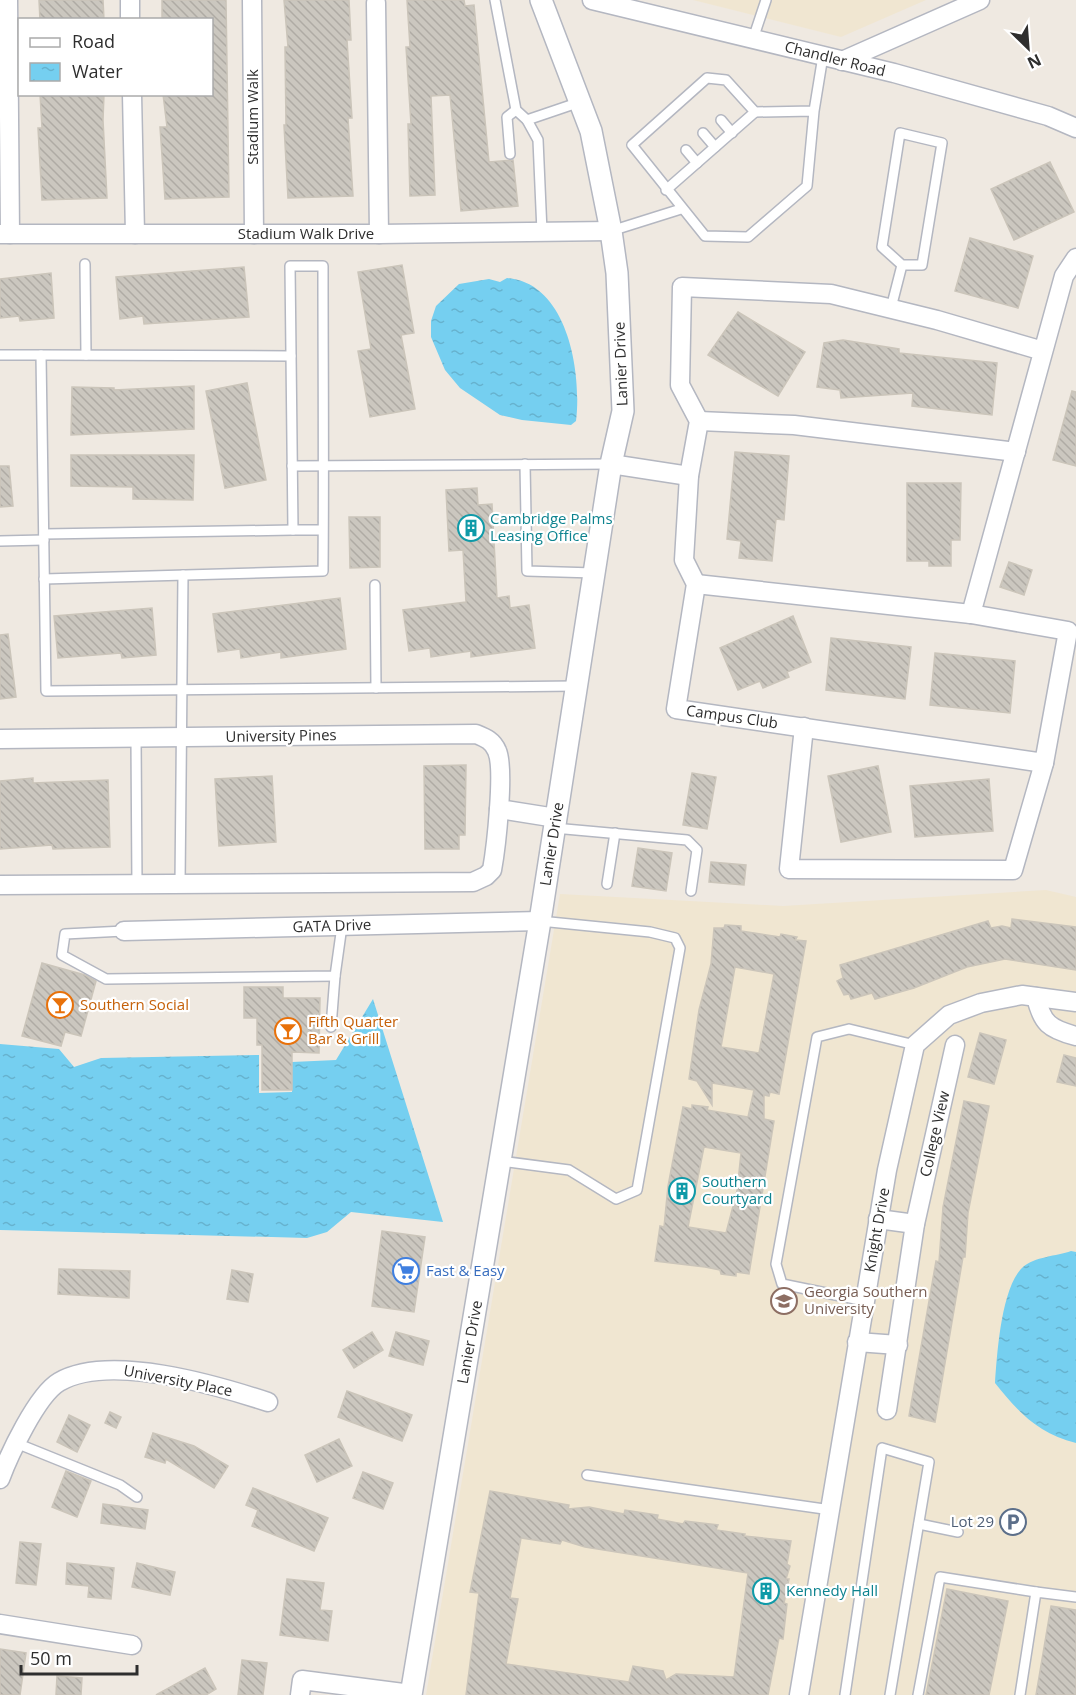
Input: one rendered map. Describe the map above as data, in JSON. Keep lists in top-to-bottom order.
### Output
{
  "streets": {
    "street": [
      "Chandler Road",
      "Stadium Walk",
      "Stadium Walk Drive",
      "Lanier Drive",
      "Campus Club",
      "University Pines",
      "GATA Drive",
      "College View",
      "Knight Drive",
      "University Place"
    ]
  },
  "crossings": [
    ["Stadium Walk", "Stadium Walk Drive"],
    ["Stadium Walk Drive", "Lanier Drive"],
    ["Lanier Drive", "GATA Drive"]
  ],
  "places": {
    "building": ["Cambridge Palms Leasing Office", "Southern Courtyard", "Kennedy Hall"],
    "bar": ["Southern Social", "Fifth Quarter Bar & Grill"],
    "supermarket": ["Fast & Easy"],
    "school or university": ["Georgia Southern University"],
    "parking": ["Lot 29"]
  },
  "legend": ["Road", "Water"],
  "scale_bar": "50 m",
  "north": "bottom right"
}
